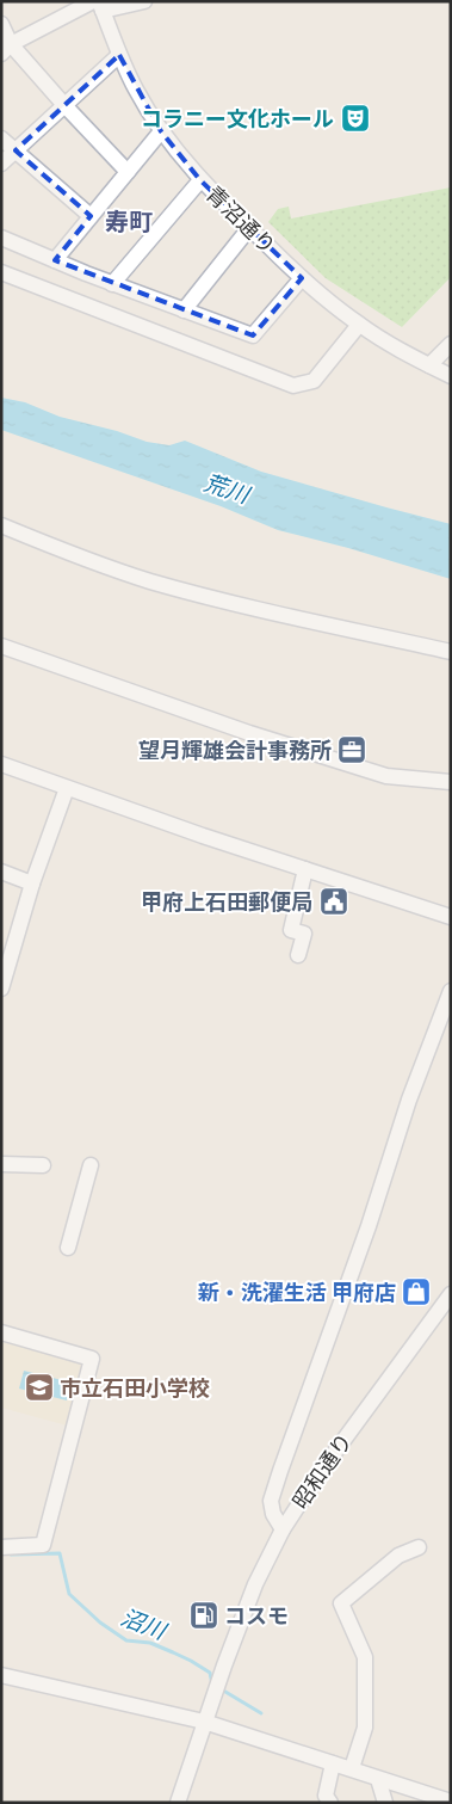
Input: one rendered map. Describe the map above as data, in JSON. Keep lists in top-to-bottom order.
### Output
{
  "streets": {
    "street": ["青沼通り", "昭和通り"]
  },
  "districts": ["寿町"],
  "water": ["荒川", "沼川"],
  "places": {
    "theatre": ["コラニー文化ホール"],
    "office": ["望月輝雄会計事務所"],
    "public building": ["甲府上石田郵便局"],
    "shop": ["新・洗濯生活 甲府店"],
    "school or university": ["市立石田小学校"],
    "fuel station": ["コスモ"]
  }
}
